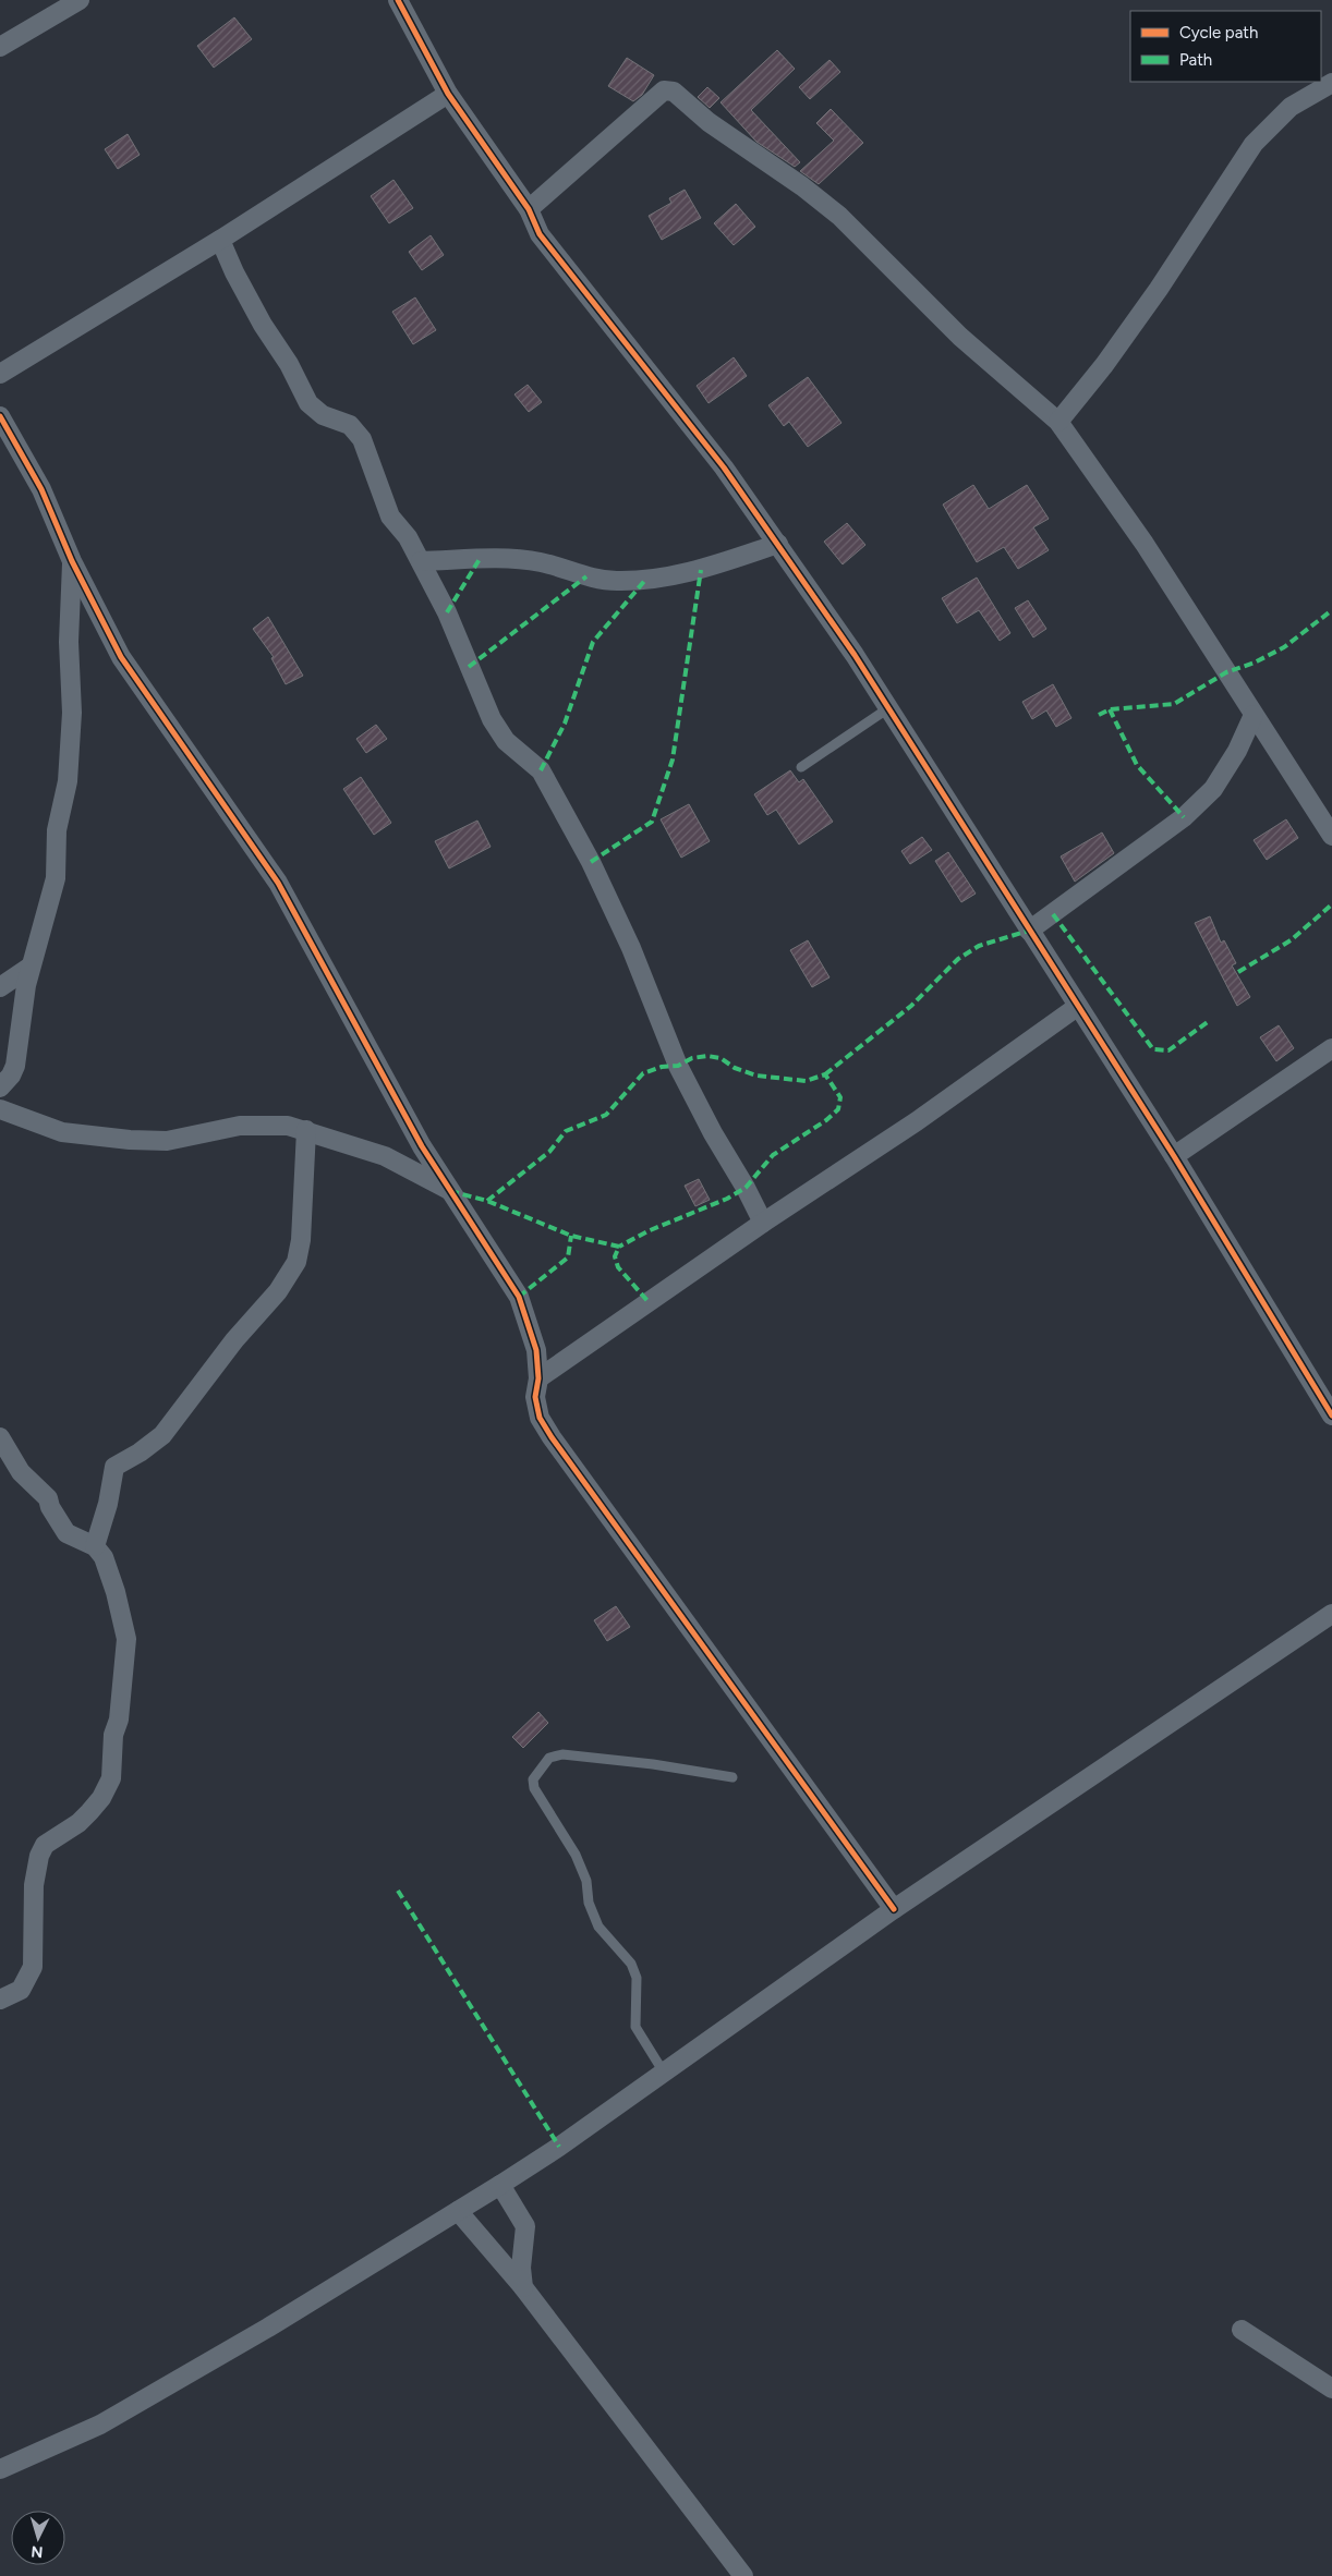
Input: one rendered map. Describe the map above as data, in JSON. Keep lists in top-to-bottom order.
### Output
{
  "legend": ["Cycle path", "Path"],
  "north": "bottom"
}
